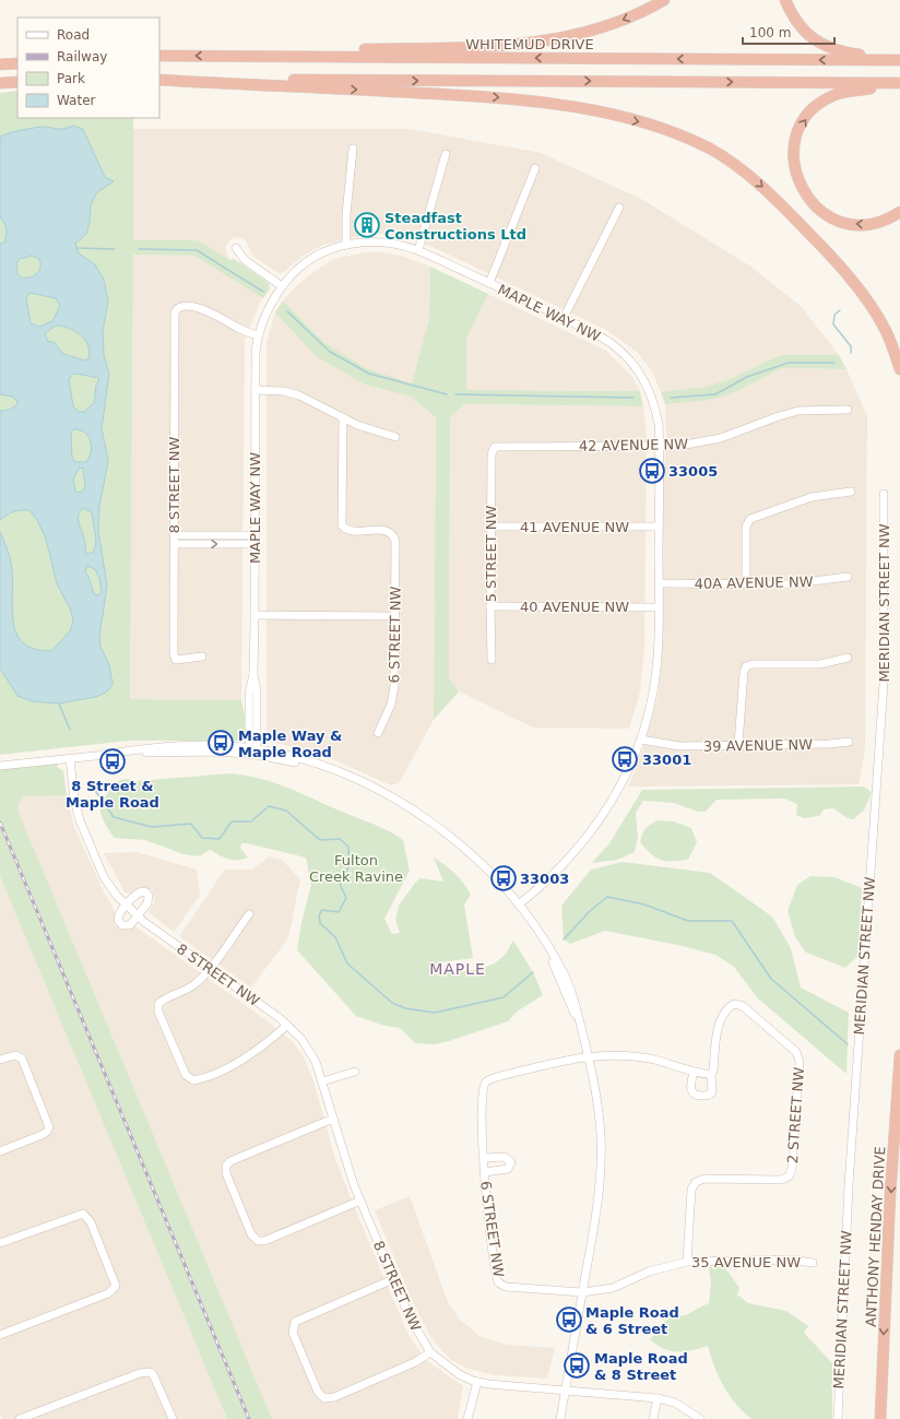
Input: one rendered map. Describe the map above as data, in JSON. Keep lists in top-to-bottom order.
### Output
{
  "streets": {
    "highway": ["WHITEMUD DRIVE", "ANTHONY HENDAY DRIVE"],
    "street": [
      "MAPLE WAY NW",
      "42 AVENUE NW",
      "8 STREET NW",
      "41 AVENUE NW",
      "5 STREET NW",
      "40A AVENUE NW",
      "MERIDIAN STREET NW",
      "40 AVENUE NW",
      "6 STREET NW",
      "39 AVENUE NW",
      "2 STREET NW",
      "35 AVENUE NW"
    ]
  },
  "crossings": [
    ["MAPLE WAY NW", "42 AVENUE NW"],
    ["MAPLE WAY NW", "8 STREET NW"],
    ["MAPLE WAY NW", "41 AVENUE NW"],
    ["MAPLE WAY NW", "40A AVENUE NW"],
    ["MAPLE WAY NW", "40 AVENUE NW"],
    ["MAPLE WAY NW", "39 AVENUE NW"],
    ["42 AVENUE NW", "5 STREET NW"],
    ["41 AVENUE NW", "5 STREET NW"],
    ["5 STREET NW", "40 AVENUE NW"],
    ["6 STREET NW", "35 AVENUE NW"],
    ["2 STREET NW", "35 AVENUE NW"]
  ],
  "one_way": ["ANTHONY HENDAY DRIVE"],
  "districts": ["MAPLE"],
  "parks": ["Fulton Creek Ravine"],
  "places": {
    "building": ["Steadfast Constructions Ltd"],
    "bus stop": [
      "33005",
      "Maple Way & Maple Road",
      "33001",
      "8 Street & Maple Road",
      "33003",
      "Maple Road & 6 Street",
      "Maple Road & 8 Street"
    ]
  },
  "legend": [
    "Road",
    "Railway",
    "Park",
    "Water"
  ],
  "scale_bar": "100 m"
}
